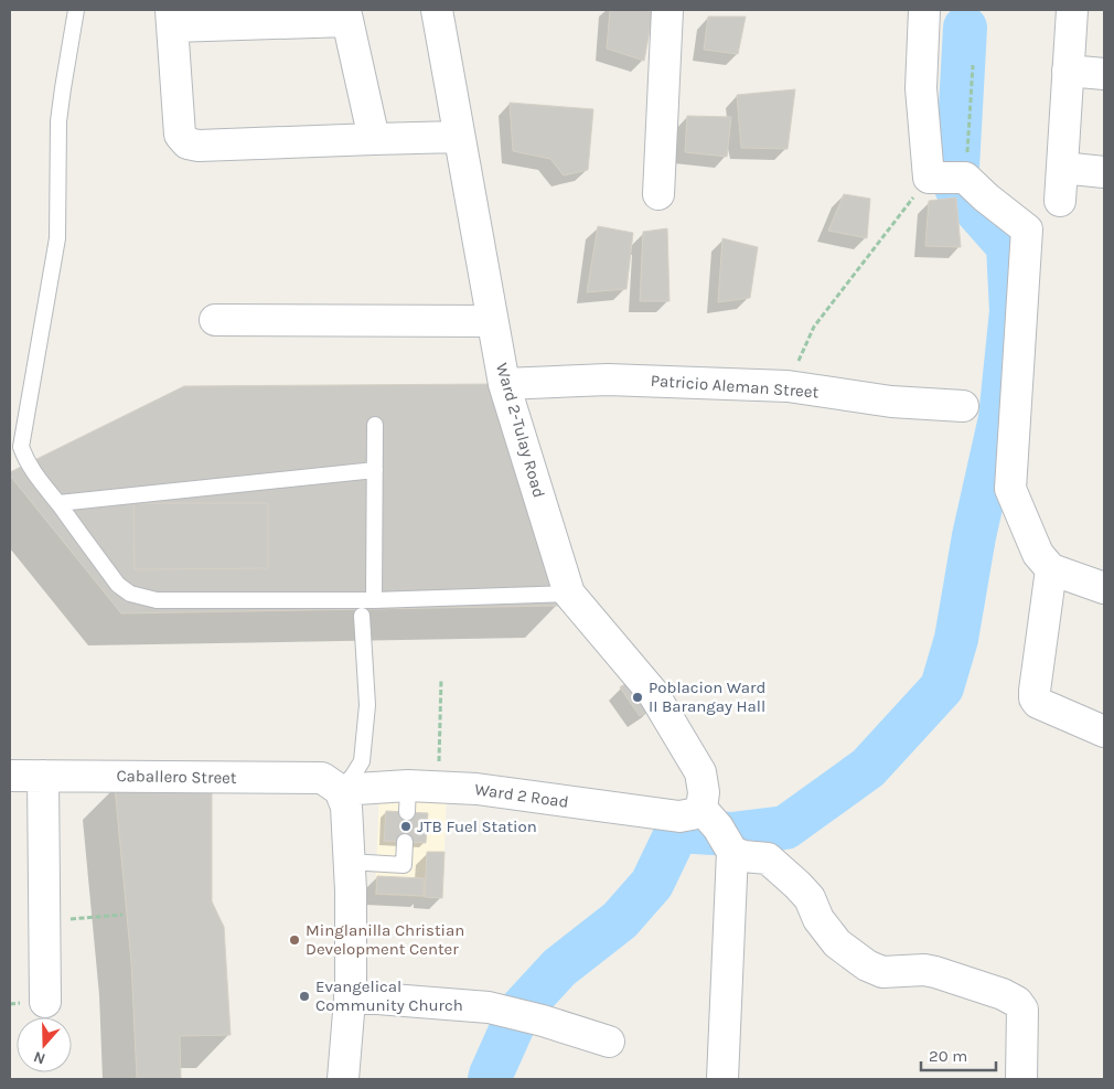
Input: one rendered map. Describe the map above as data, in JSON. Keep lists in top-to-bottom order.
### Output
{
  "streets": {
    "street": [
      "Patricio Aleman Street",
      "Ward 2-Tulay Road",
      "Caballero Street",
      "Ward 2 Road"
    ]
  },
  "crossings": [
    ["Patricio Aleman Street", "Ward 2-Tulay Road"],
    ["Ward 2-Tulay Road", "Ward 2 Road"],
    ["Caballero Street", "Ward 2 Road"]
  ],
  "places": [
    "Poblacion Ward II Barangay Hall",
    "JTB Fuel Station",
    "Minglanilla Christian Development Center",
    "Evangelical Community Church"
  ],
  "scale_bar": "20 m",
  "north": "bottom"
}
